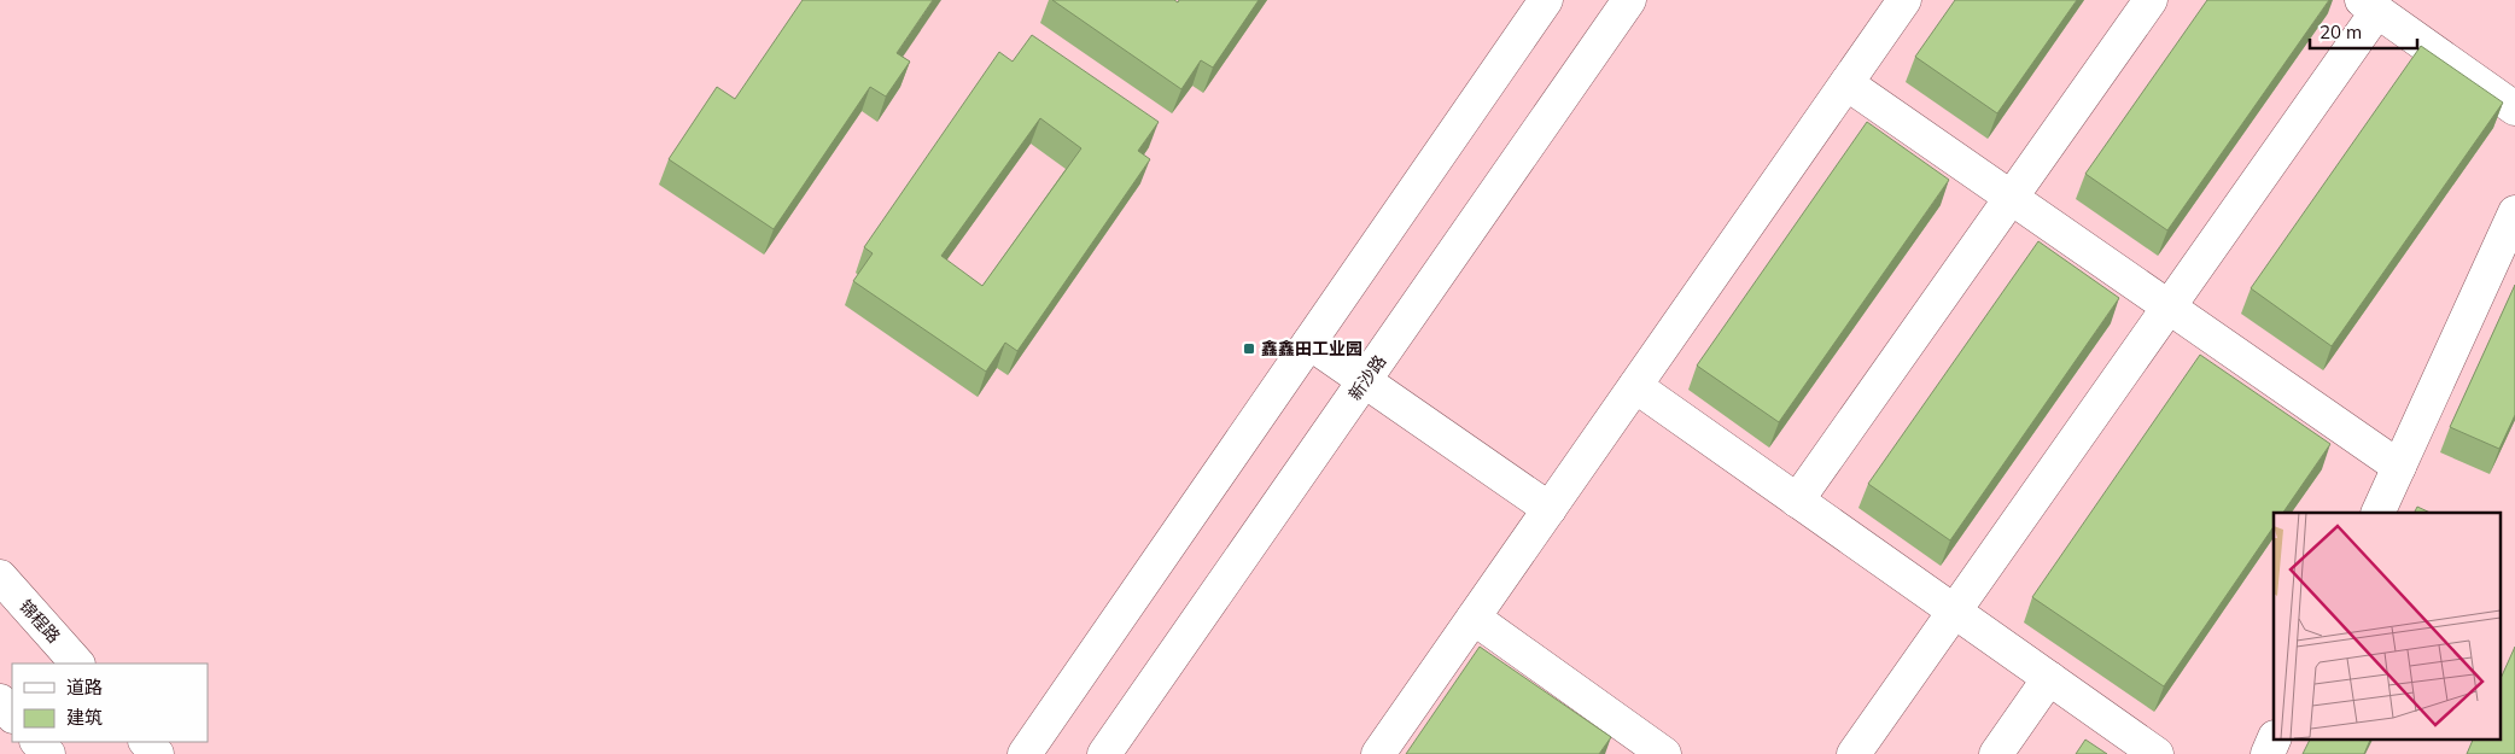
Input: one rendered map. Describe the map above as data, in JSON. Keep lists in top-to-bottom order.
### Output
{
  "streets": {
    "street": ["新沙路", "锦程路"]
  },
  "places": {
    "transit": ["鑫鑫田工业园"]
  },
  "legend": ["道路", "建筑"],
  "scale_bar": "20 m"
}
